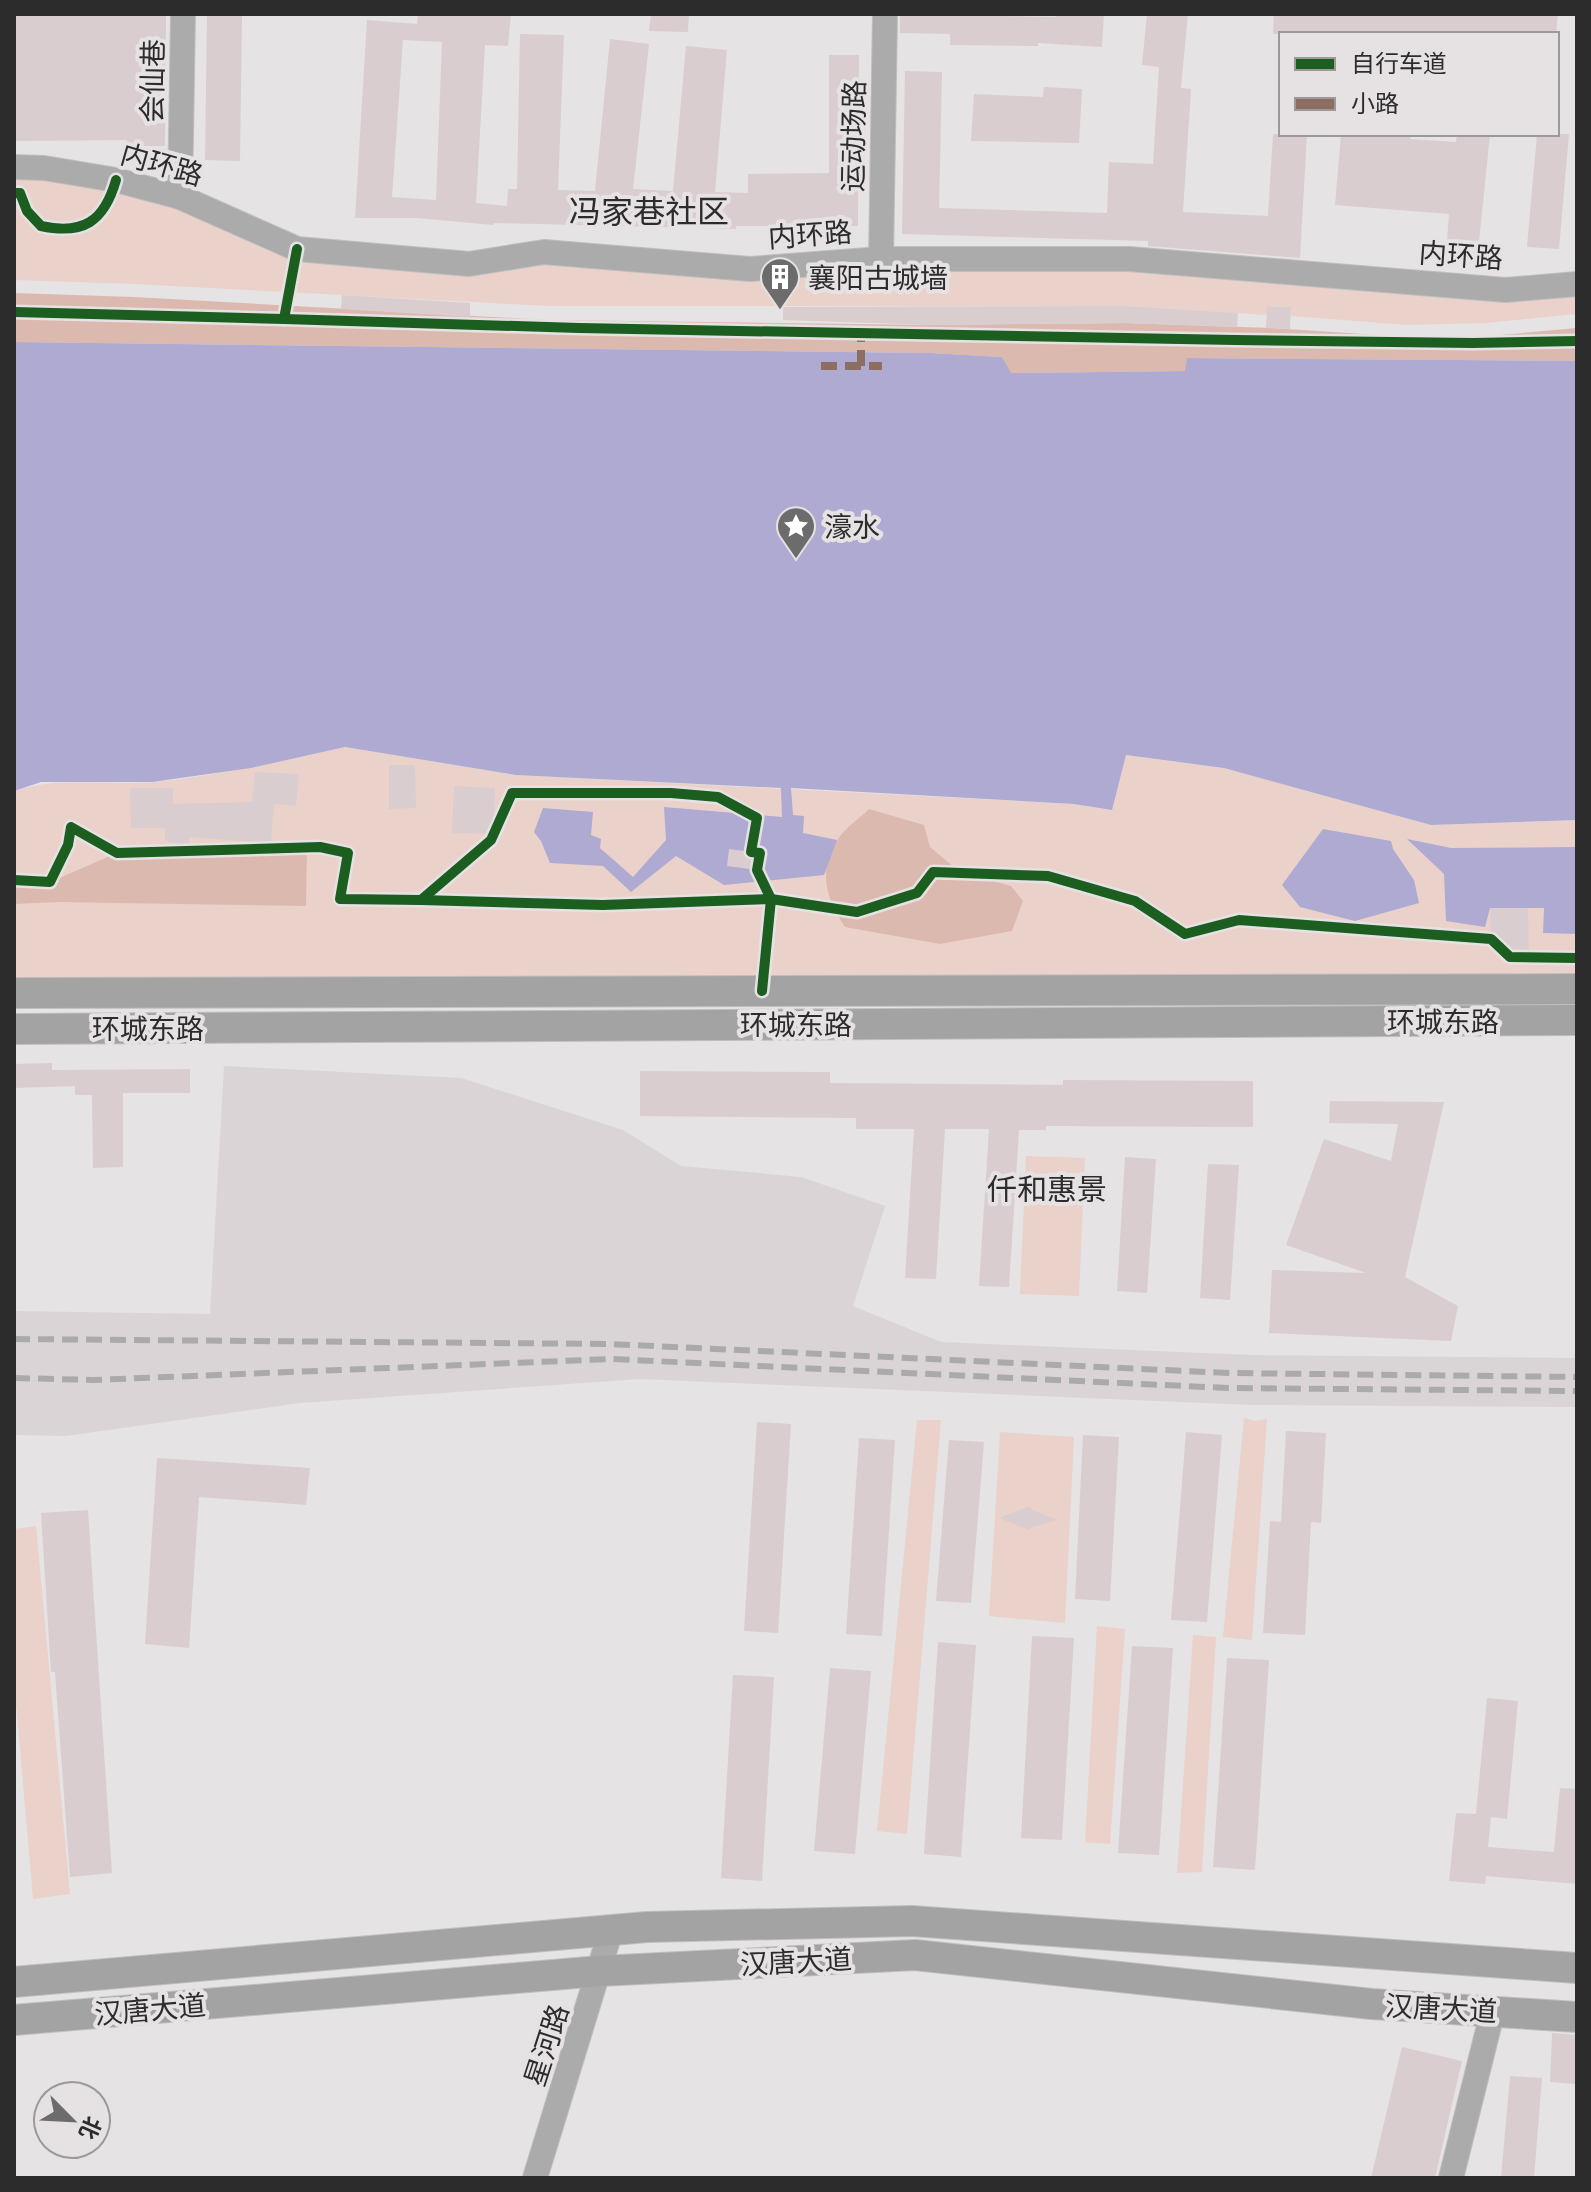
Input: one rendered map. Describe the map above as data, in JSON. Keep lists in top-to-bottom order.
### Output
{
  "streets": {
    "main road": ["环城东路", "汉唐大道"],
    "street": [
      "会仙巷",
      "运动场路",
      "内环路",
      "星河路"
    ]
  },
  "crossings": [
    ["会仙巷", "内环路"],
    ["运动场路", "内环路"],
    ["汉唐大道", "星河路"]
  ],
  "districts": ["冯家巷社区", "仟和惠景"],
  "places": {
    "building": ["襄阳古城墙"],
    "place": ["濠水"]
  },
  "legend": ["自行车道", "小路"],
  "north": "bottom right"
}
